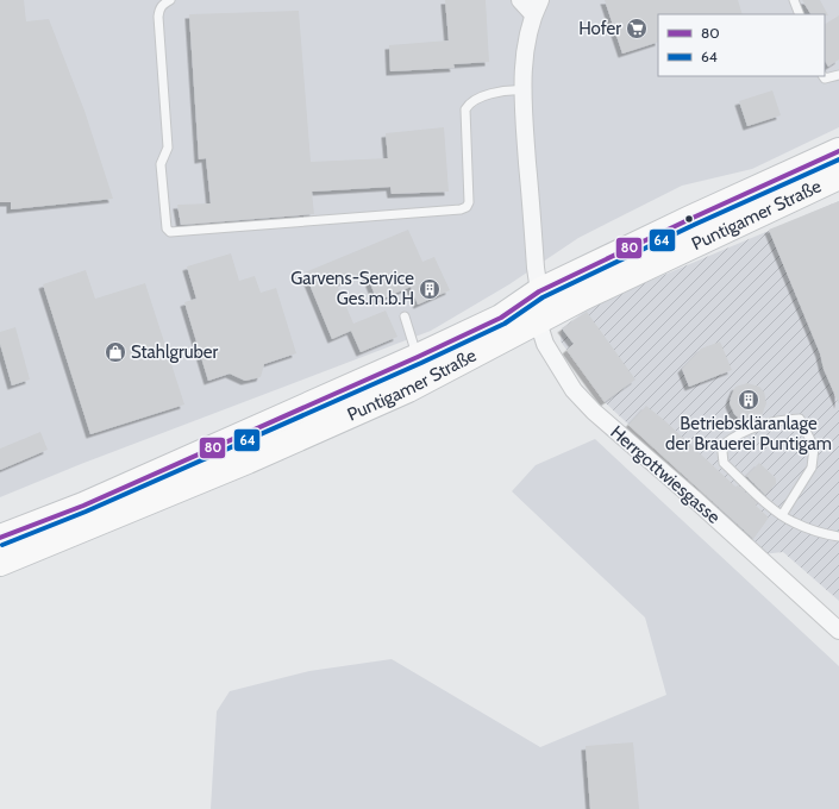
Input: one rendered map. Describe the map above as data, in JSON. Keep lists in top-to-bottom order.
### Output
{
  "streets": {
    "main road": ["Puntigamer Straße"],
    "street": ["Herrgottwiesgasse"]
  },
  "crossings": [
    ["Puntigamer Straße", "Herrgottwiesgasse"]
  ],
  "places": {
    "supermarket": ["Hofer"],
    "building": ["Garvens-Service Ges.m.b.H", "Betriebskläranlage der Brauerei Puntigam"],
    "shop": ["Stahlgruber"]
  },
  "lines": ["transit line 80", "transit line 64"],
  "legend": ["80", "64"]
}
